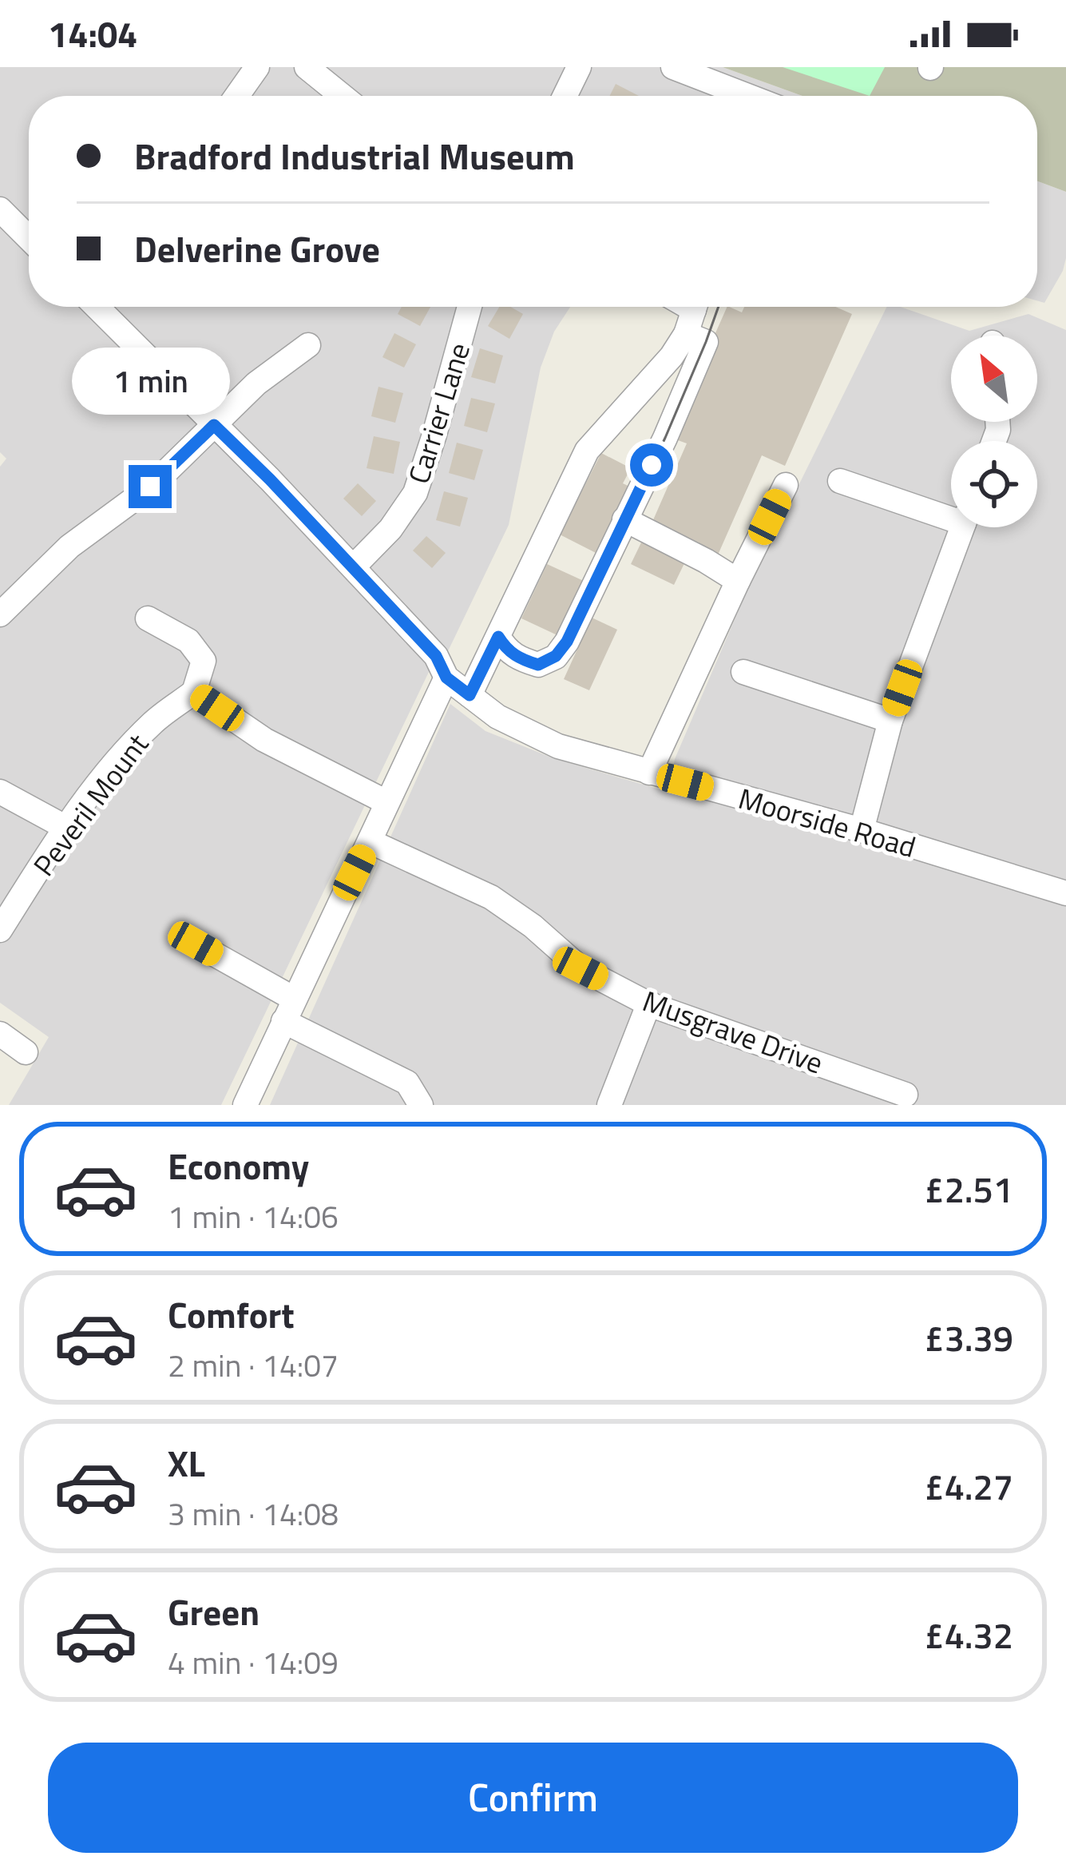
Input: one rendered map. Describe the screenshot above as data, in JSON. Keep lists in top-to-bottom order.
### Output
{
  "streets": {
    "street": [
      "Carrier Lane",
      "Peveril Mount",
      "Moorside Road",
      "Musgrave Drive"
    ]
  },
  "crossings": [
    ["Carrier Lane", "Moorside Road"]
  ],
  "north": "top left",
  "page": {
    "status": "14:04",
    "banner": ["Bradford Industrial Museum", "Delverine Grove"],
    "bubble": "1 min",
    "list": [
      {
        "name": "Economy",
        "note": "1 min · 14:06",
        "value": "£2.51"
      },
      {
        "name": "Comfort",
        "note": "2 min · 14:07",
        "value": "£3.39"
      },
      {
        "name": "XL",
        "note": "3 min · 14:08",
        "value": "£4.27"
      },
      {
        "name": "Green",
        "note": "4 min · 14:09",
        "value": "£4.32"
      }
    ],
    "buttons": "Confirm"
  }
}
